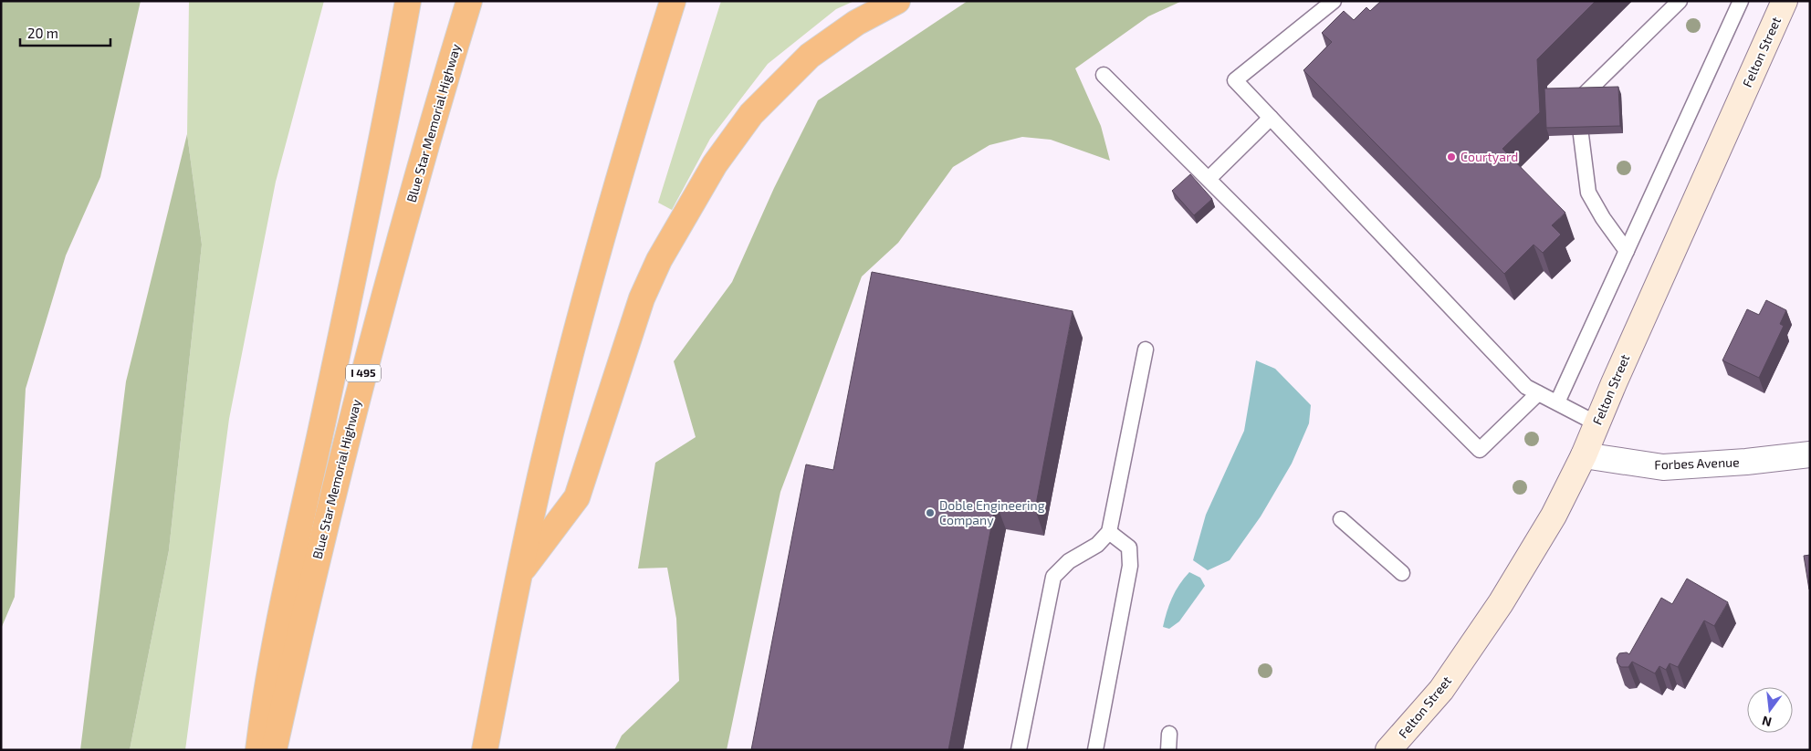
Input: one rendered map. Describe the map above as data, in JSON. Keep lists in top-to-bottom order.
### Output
{
  "streets": {
    "highway": ["Blue Star Memorial Highway", "I 495"],
    "street": ["Felton Street", "Forbes Avenue"]
  },
  "crossings": [
    ["Felton Street", "Forbes Avenue"]
  ],
  "places": ["Courtyard", "Doble Engineering Company"],
  "scale_bar": "20 m",
  "north": "bottom"
}
